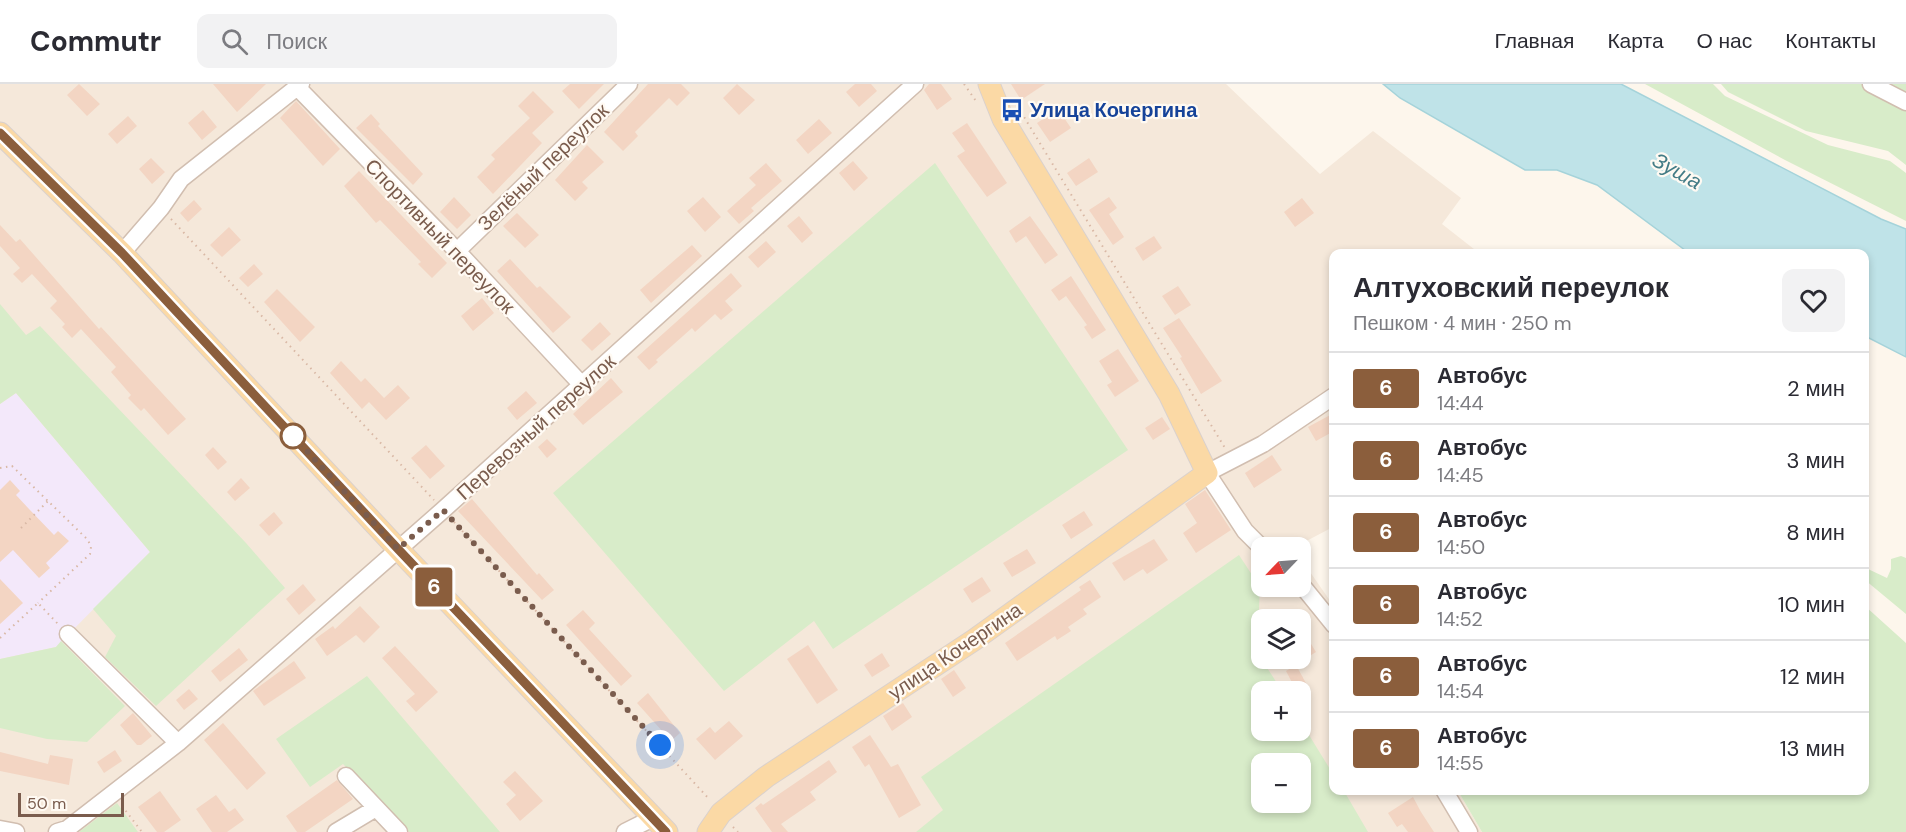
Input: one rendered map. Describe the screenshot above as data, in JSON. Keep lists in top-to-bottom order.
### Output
{
  "streets": {
    "main road": ["улица Кочергина"],
    "street": ["Зелёный переулок", "Спортивный переулок", "Перевозный переулок"]
  },
  "crossings": [
    ["Зелёный переулок", "Спортивный переулок"],
    ["Спортивный переулок", "Перевозный переулок"]
  ],
  "water": ["Зуша"],
  "places": {
    "bus stop": ["Улица Кочергина"]
  },
  "lines": ["bus line 6"],
  "scale_bar": "50 m",
  "north": "bottom left",
  "page": {
    "header": "Commutr",
    "search": "Поиск",
    "nav": [
      "Главная",
      "Карта",
      "О нас",
      "Контакты"
    ],
    "on_map": "6",
    "heading": ["Алтуховский переулок", "Пешком · 4 мин · 250 m"],
    "list": [
      {
        "mark": "6",
        "name": "Автобус",
        "note": "14:44",
        "value": "2 мин"
      },
      {
        "mark": "6",
        "name": "Автобус",
        "note": "14:45",
        "value": "3 мин"
      },
      {
        "mark": "6",
        "name": "Автобус",
        "note": "14:50",
        "value": "8 мин"
      },
      {
        "mark": "6",
        "name": "Автобус",
        "note": "14:52",
        "value": "10 мин"
      },
      {
        "mark": "6",
        "name": "Автобус",
        "note": "14:54",
        "value": "12 мин"
      },
      {
        "mark": "6",
        "name": "Автобус",
        "note": "14:55",
        "value": "13 мин"
      }
    ],
    "map_buttons": ["+", "−"],
    "scale": "50 m"
  }
}
